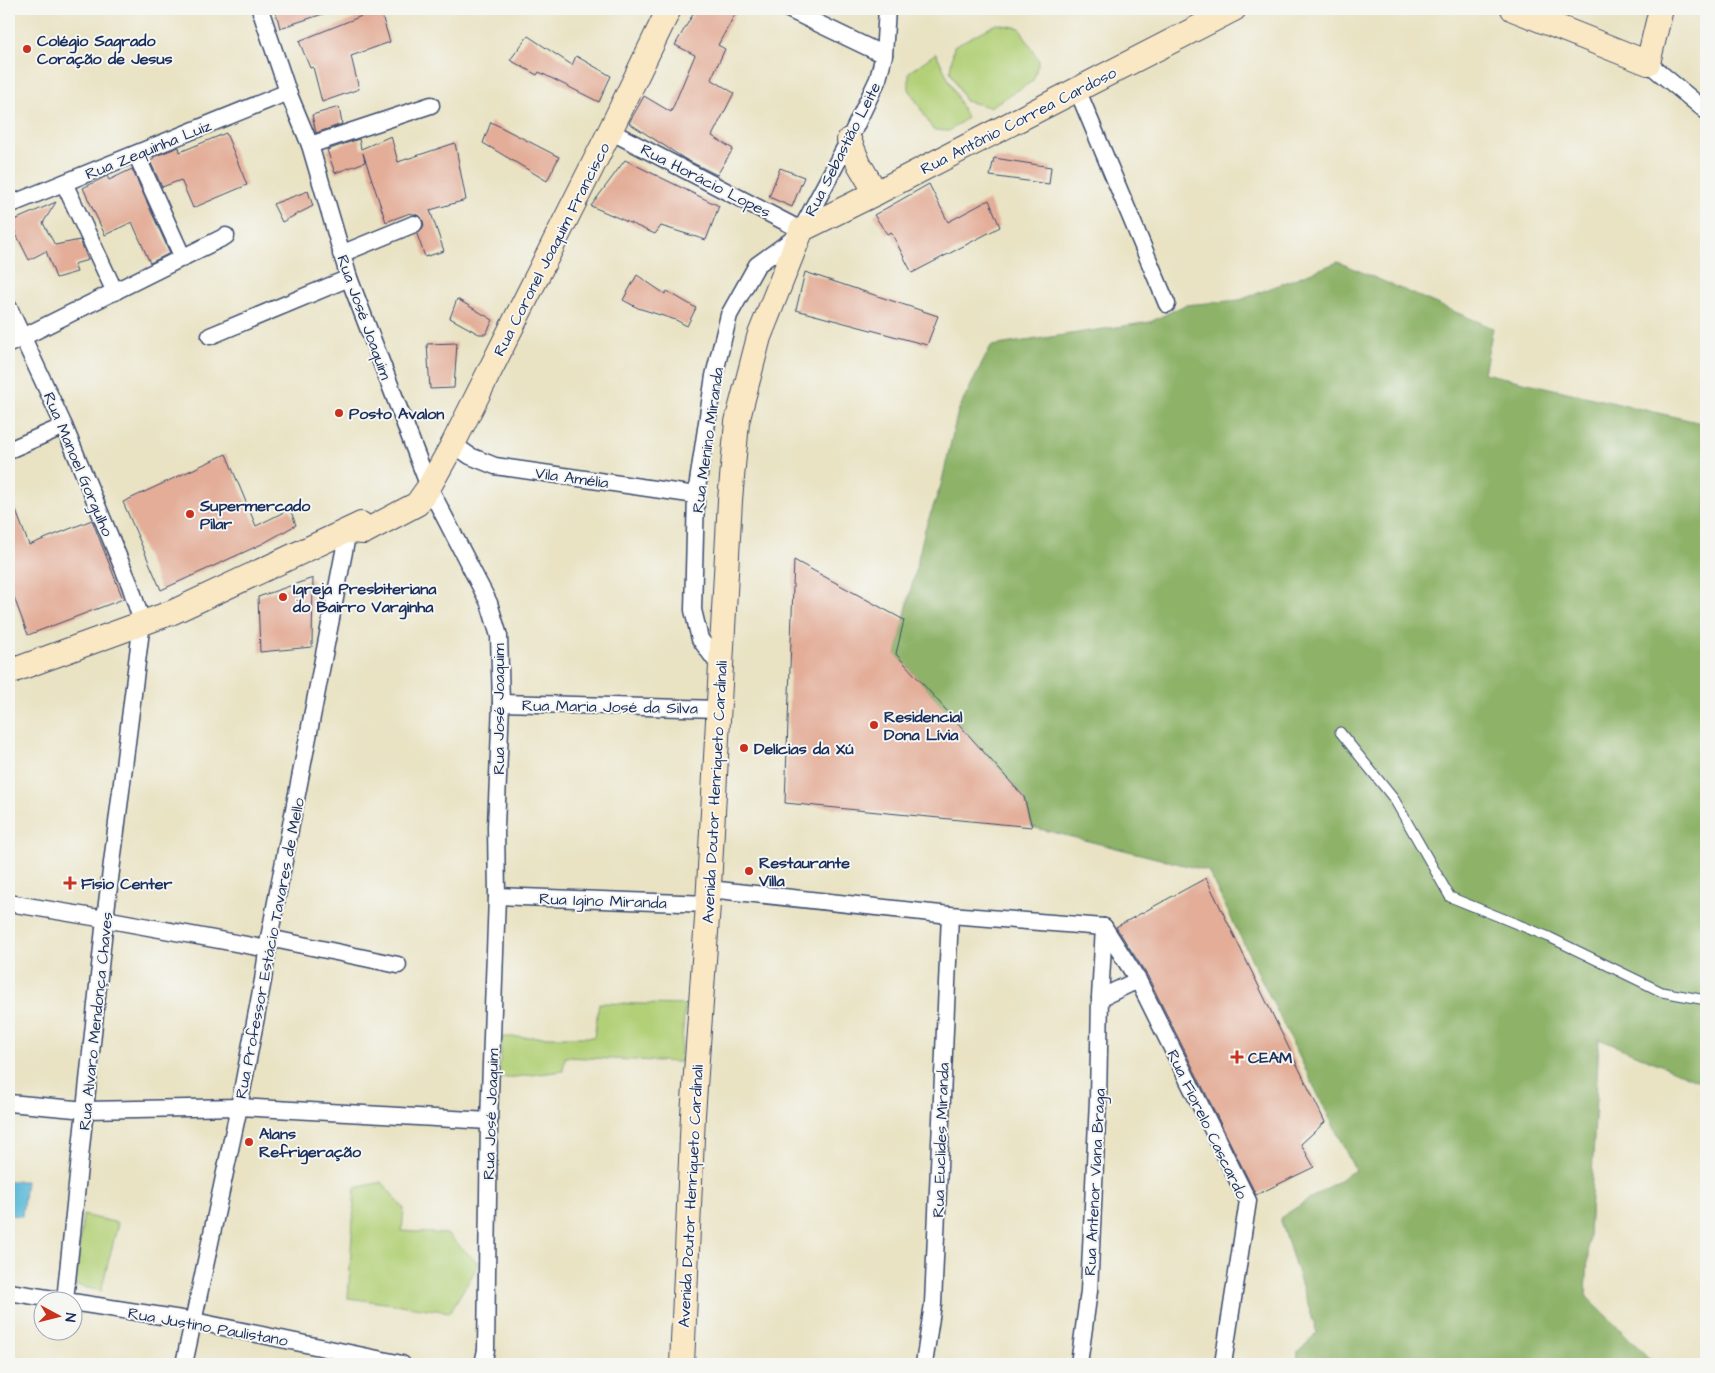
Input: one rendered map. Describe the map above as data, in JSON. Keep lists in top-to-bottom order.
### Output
{
  "streets": {
    "main road": ["Rua Antônio Correa Cardoso", "Rua Coronel Joaquim Francisco", "Avenida Doutor Henriqueto Cardinali"],
    "street": [
      "Rua Zequinha Luiz",
      "Rua Sebastião Leite",
      "Rua Horácio Lopes",
      "Rua José Joaquim",
      "Rua Menino Miranda",
      "Rua Manoel Gorgulho",
      "Vila Amélia",
      "Rua Maria José da Silva",
      "Rua Igino Miranda",
      "Rua Professor Estácio Tavares de Mello",
      "Rua Alvaro Mendonça Chaves",
      "Rua Fiorelo Cascardo",
      "Rua Euclides Miranda",
      "Rua Antenor Viana Braga",
      "Rua Justino Paulistano"
    ]
  },
  "crossings": [
    ["Rua Antônio Correa Cardoso", "Rua Sebastião Leite"],
    ["Rua Antônio Correa Cardoso", "Rua Horácio Lopes"],
    ["Rua Antônio Correa Cardoso", "Rua Menino Miranda"],
    ["Rua Antônio Correa Cardoso", "Avenida Doutor Henriqueto Cardinali"],
    ["Rua Zequinha Luiz", "Rua José Joaquim"],
    ["Rua Sebastião Leite", "Rua Horácio Lopes"],
    ["Rua Sebastião Leite", "Rua Menino Miranda"],
    ["Rua Sebastião Leite", "Avenida Doutor Henriqueto Cardinali"],
    ["Rua Horácio Lopes", "Rua Coronel Joaquim Francisco"],
    ["Rua Horácio Lopes", "Rua Menino Miranda"],
    ["Rua Horácio Lopes", "Avenida Doutor Henriqueto Cardinali"],
    ["Rua Coronel Joaquim Francisco", "Rua José Joaquim"],
    ["Rua Coronel Joaquim Francisco", "Rua Manoel Gorgulho"],
    ["Rua Coronel Joaquim Francisco", "Vila Amélia"],
    ["Rua Coronel Joaquim Francisco", "Rua Professor Estácio Tavares de Mello"],
    ["Rua Coronel Joaquim Francisco", "Rua Alvaro Mendonça Chaves"],
    ["Rua José Joaquim", "Rua Maria José da Silva"],
    ["Rua José Joaquim", "Rua Igino Miranda"],
    ["Rua Menino Miranda", "Vila Amélia"],
    ["Rua Menino Miranda", "Avenida Doutor Henriqueto Cardinali"],
    ["Rua Manoel Gorgulho", "Rua Alvaro Mendonça Chaves"],
    ["Rua Maria José da Silva", "Avenida Doutor Henriqueto Cardinali"],
    ["Avenida Doutor Henriqueto Cardinali", "Rua Igino Miranda"],
    ["Rua Igino Miranda", "Rua Fiorelo Cascardo"],
    ["Rua Igino Miranda", "Rua Euclides Miranda"],
    ["Rua Igino Miranda", "Rua Antenor Viana Braga"],
    ["Rua Professor Estácio Tavares de Mello", "Rua Justino Paulistano"],
    ["Rua Fiorelo Cascardo", "Rua Antenor Viana Braga"]
  ],
  "places": {
    "other": [
      "Colégio Sagrado Coração de Jesus",
      "Posto Avalon",
      "Supermercado Pilar",
      "Igreja Presbiteriana do Bairro Varginha",
      "Residencial Dona Lívia",
      "Delícias da Xú",
      "Restaurante Villa",
      "Alans Refrigeração"
    ],
    "health": ["Fisio Center", "CEAM"]
  },
  "north": "right"
}
